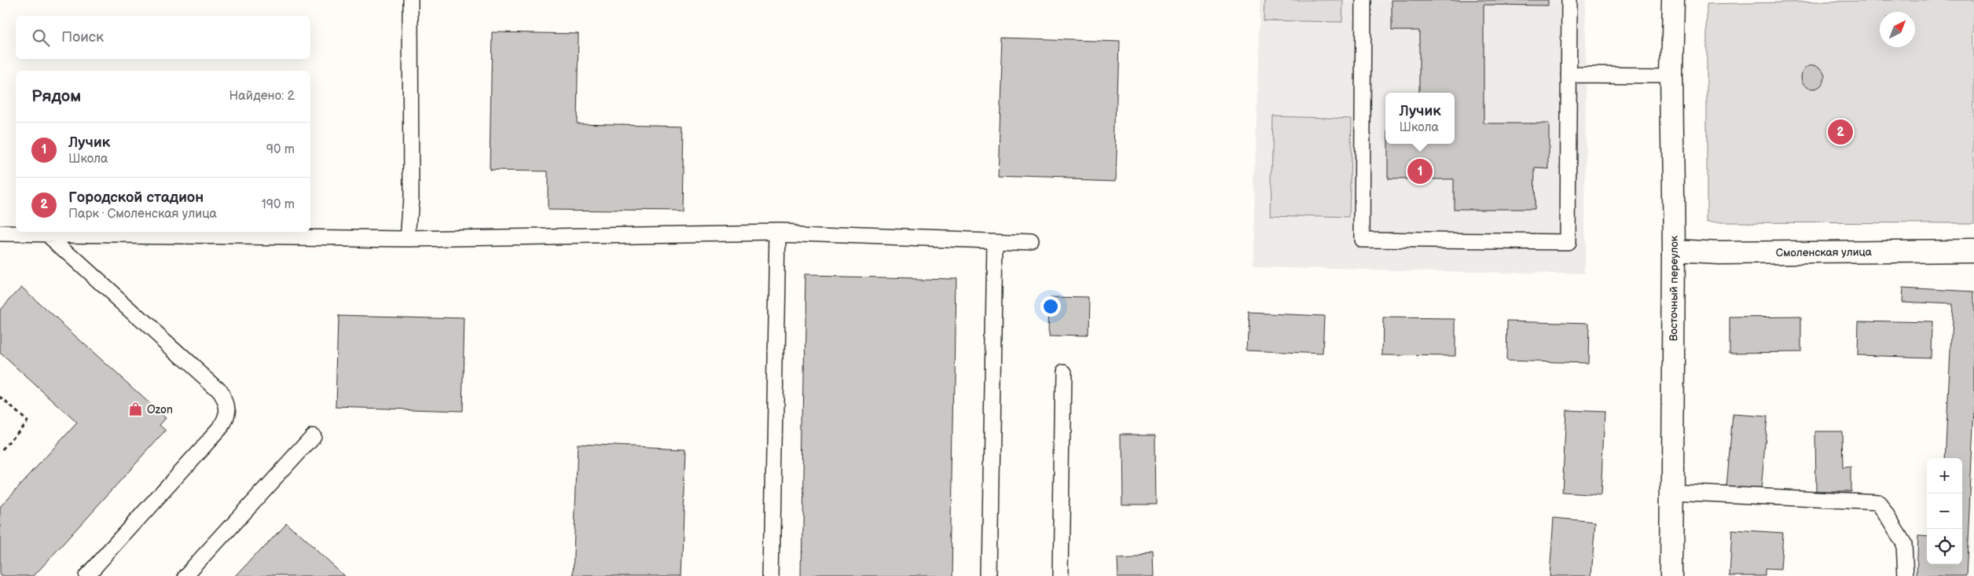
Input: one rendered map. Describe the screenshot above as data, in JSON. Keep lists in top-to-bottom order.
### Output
{
  "streets": {
    "street": ["Смоленская улица", "Восточный переулок"]
  },
  "crossings": [
    ["Смоленская улица", "Восточный переулок"]
  ],
  "places": {
    "shop": ["Ozon"]
  },
  "north": "top right",
  "page": {
    "search": "Поиск",
    "heading": ["Рядом", "Найдено: 2"],
    "popup": ["Лучик", "Школа"],
    "pins": ["2", "1"],
    "list": [
      {
        "mark": "1",
        "name": "Лучик",
        "note": "Школа",
        "value": "90 m"
      },
      {
        "mark": "2",
        "name": "Городской стадион",
        "note": "Парк · Смоленская улица",
        "value": "190 m"
      }
    ],
    "map_buttons": ["+", "−"]
  }
}
